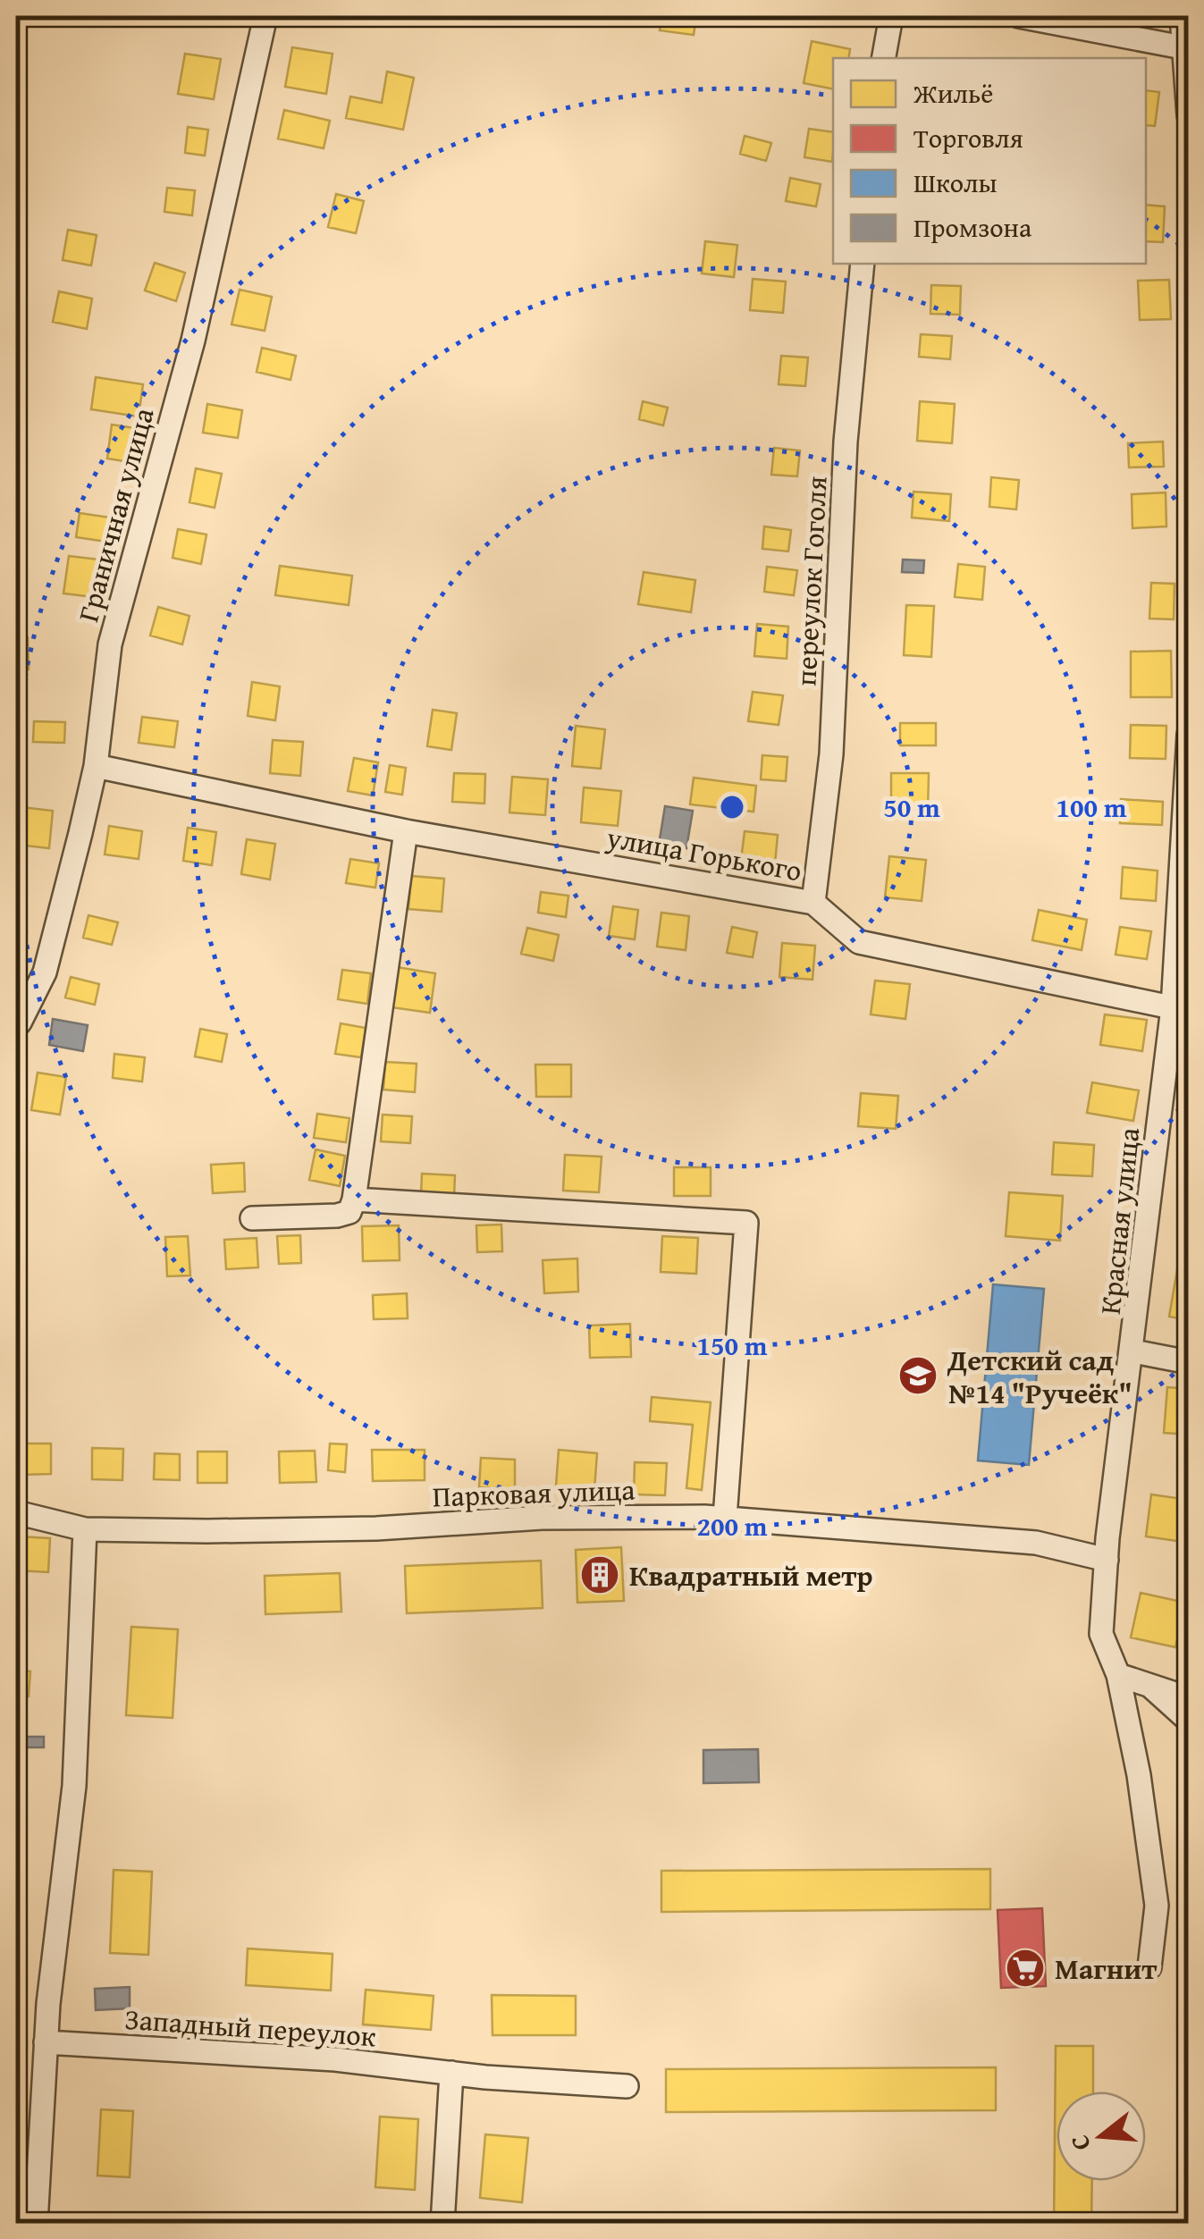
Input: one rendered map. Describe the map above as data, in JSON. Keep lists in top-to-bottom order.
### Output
{
  "streets": {
    "street": [
      "Граничная улица",
      "переулок Гоголя",
      "улица Горького",
      "Красная улица",
      "Парковая улица",
      "Западный переулок"
    ]
  },
  "crossings": [
    ["Граничная улица", "улица Горького"],
    ["переулок Гоголя", "улица Горького"],
    ["улица Горького", "Красная улица"],
    ["Красная улица", "Парковая улица"]
  ],
  "places": {
    "school or university": ["Детский сад №14 \"Ручеёк\""],
    "building": ["Квадратный метр"],
    "supermarket": ["Магнит"]
  },
  "legend": [
    "Жильё",
    "Торговля",
    "Школы",
    "Промзона"
  ],
  "north": "left",
  "rings": [
    "50 m",
    "100 m",
    "150 m",
    "200 m"
  ]
}
